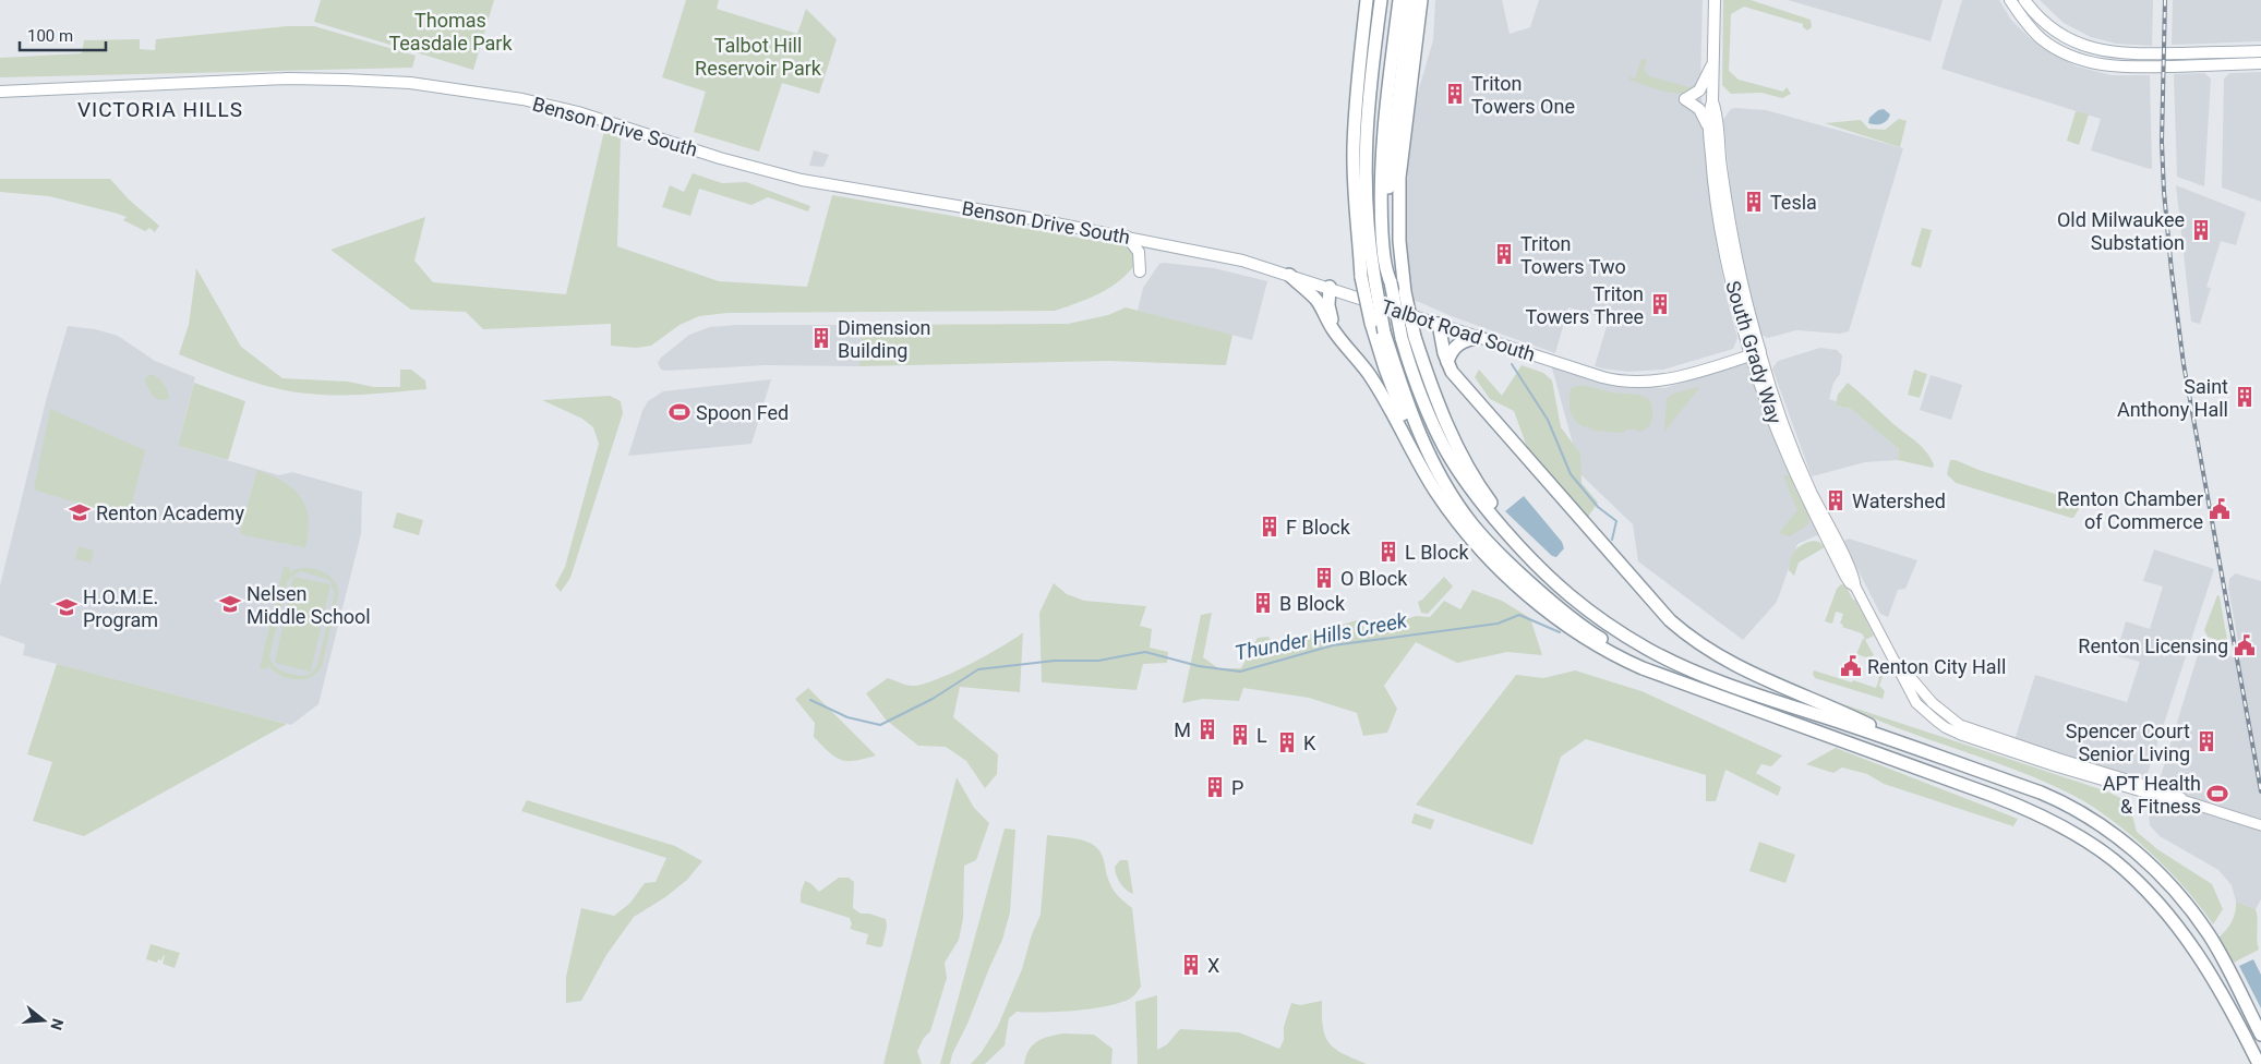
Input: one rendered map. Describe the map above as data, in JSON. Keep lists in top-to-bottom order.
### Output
{
  "streets": {
    "main road": ["Benson Drive South", "Talbot Road South", "South Grady Way"]
  },
  "crossings": [
    ["Benson Drive South", "Talbot Road South"],
    ["Talbot Road South", "South Grady Way"]
  ],
  "districts": ["VICTORIA HILLS"],
  "water": ["Thunder Hills Creek"],
  "parks": ["Thomas Teasdale Park", "Talbot Hill Reservoir Park"],
  "places": {
    "building": [
      "Triton Towers One",
      "Tesla",
      "Old Milwaukee Substation",
      "Triton Towers Two",
      "Triton Towers Three",
      "Dimension Building",
      "Saint Anthony Hall",
      "Watershed",
      "F Block",
      "L Block",
      "O Block",
      "B Block",
      "M",
      "L",
      "Spencer Court Senior Living",
      "K",
      "P",
      "X"
    ],
    "sports": ["Spoon Fed", "APT Health & Fitness"],
    "public building": ["Renton Chamber of Commerce", "Renton Licensing", "Renton City Hall"],
    "school or university": ["Renton Academy", "Nelsen Middle School", "H.O.M.E. Program"]
  },
  "scale_bar": "100 m",
  "north": "right"
}
